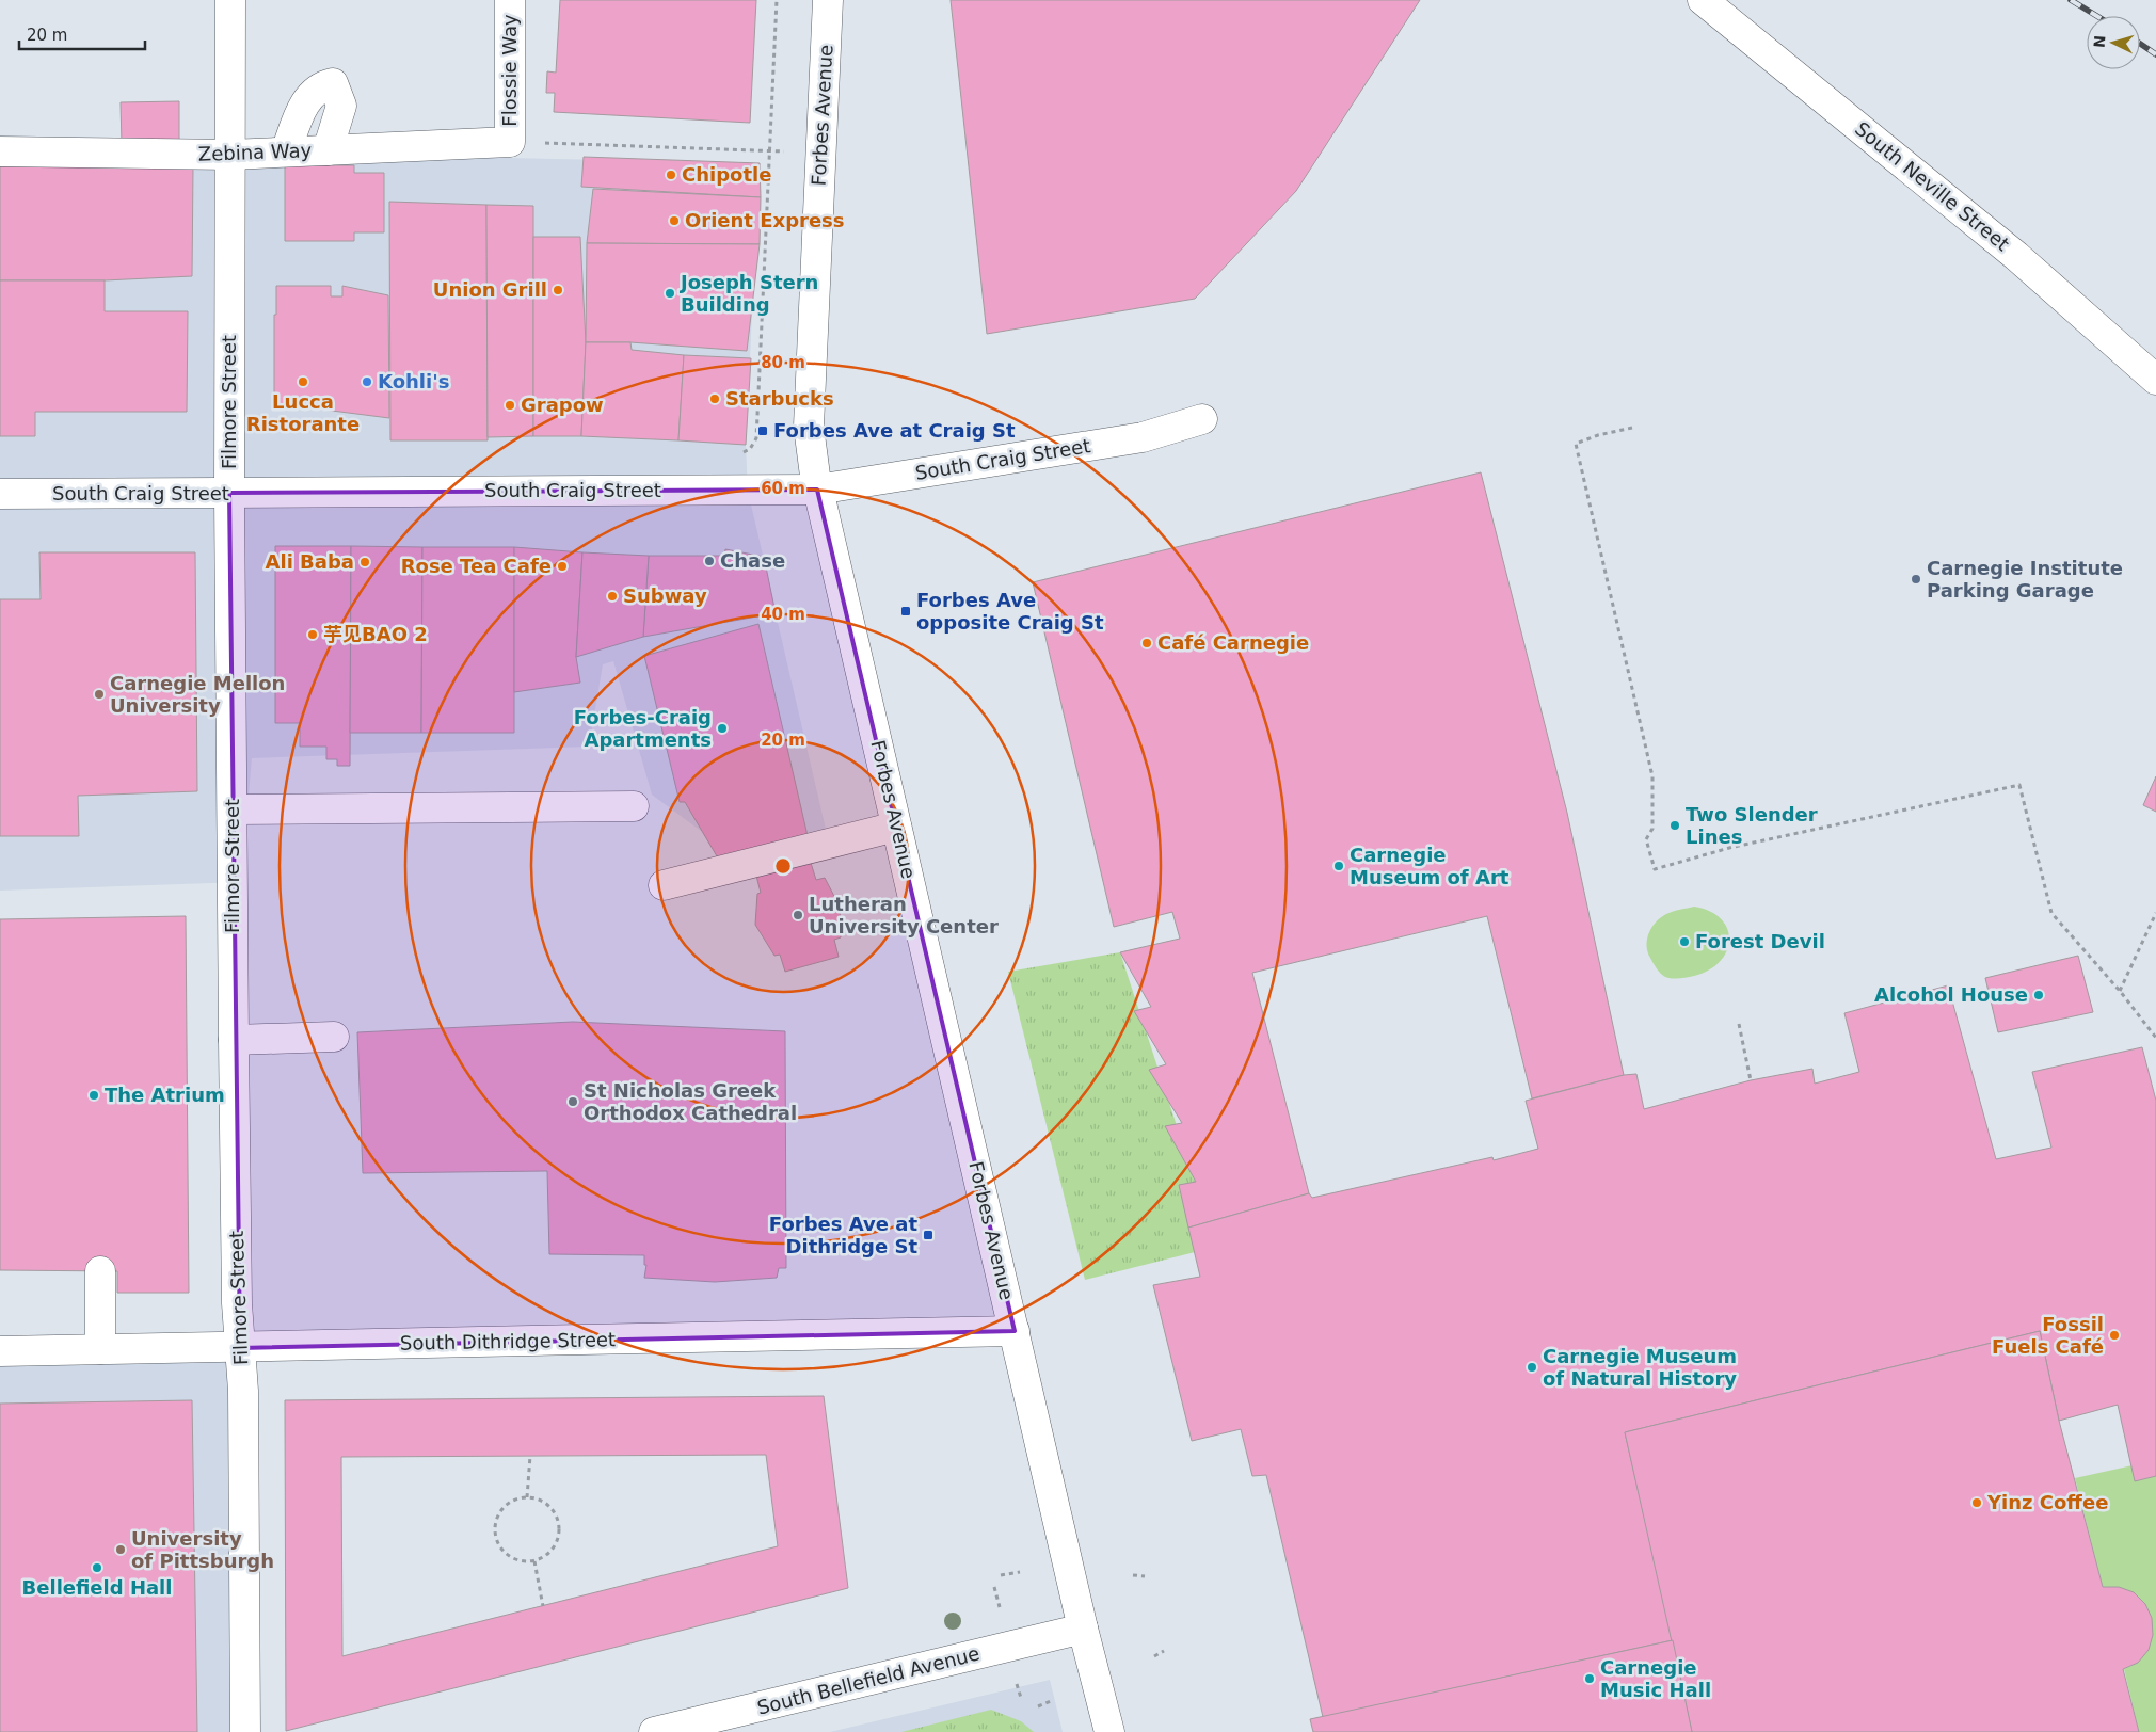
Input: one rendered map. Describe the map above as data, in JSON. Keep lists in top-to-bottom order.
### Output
{
  "streets": {
    "main road": [
      "Flossie Way",
      "Forbes Avenue",
      "Zebina Way",
      "South Neville Street",
      "Filmore Street",
      "South Craig Street",
      "South Dithridge Street",
      "South Bellefield Avenue"
    ]
  },
  "crossings": [
    ["Flossie Way", "Zebina Way"],
    ["Forbes Avenue", "South Craig Street"],
    ["Forbes Avenue", "South Dithridge Street"],
    ["Forbes Avenue", "South Bellefield Avenue"],
    ["Zebina Way", "Filmore Street"],
    ["Filmore Street", "South Craig Street"],
    ["Filmore Street", "South Dithridge Street"]
  ],
  "places": {
    "other": [
      "Chipotle",
      "Orient Express",
      "Union Grill",
      "Joseph Stern Building",
      "Lucca Ristorante",
      "Kohli's",
      "Starbucks",
      "Grapow",
      "Chase",
      "Ali Baba",
      "Rose Tea Cafe",
      "Carnegie Institute Parking Garage",
      "Subway",
      "芋见BAO 2",
      "Café Carnegie",
      "Carnegie Mellon University",
      "Forbes-Craig Apartments",
      "Two Slender Lines",
      "Carnegie Museum of Art",
      "Lutheran University Center",
      "Forest Devil",
      "Alcohol House",
      "The Atrium",
      "St Nicholas Greek Orthodox Cathedral",
      "Fossil Fuels Café",
      "Carnegie Museum of Natural History",
      "Yinz Coffee",
      "University of Pittsburgh",
      "Bellefield Hall",
      "Carnegie Music Hall"
    ],
    "transit": ["Forbes Ave at Craig St", "Forbes Ave opposite Craig St", "Forbes Ave at Dithridge St"]
  },
  "scale_bar": "20 m",
  "north": "left",
  "rings": [
    "80 m",
    "60 m",
    "40 m",
    "20 m"
  ]
}
